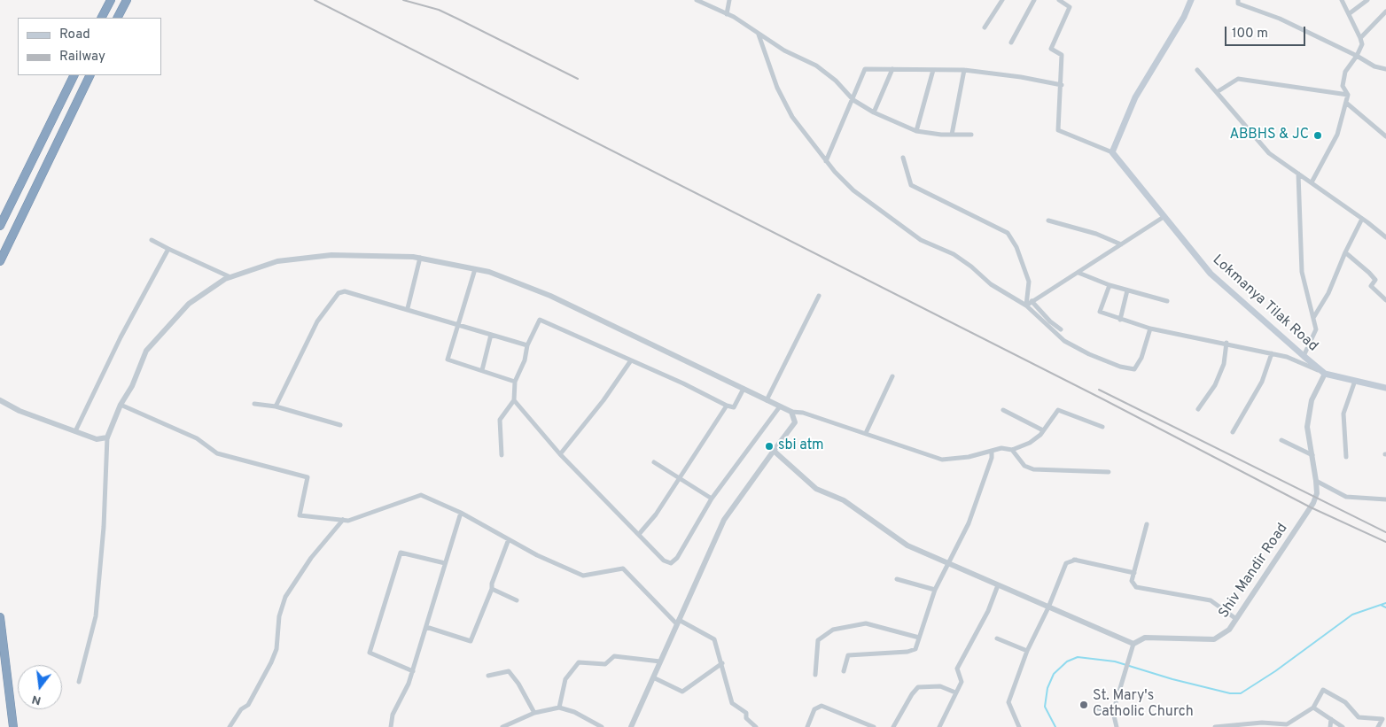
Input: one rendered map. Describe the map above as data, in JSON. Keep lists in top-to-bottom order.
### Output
{
  "streets": {
    "main road": ["Lokmanya Tilak Road"],
    "street": ["Shiv Mandir Road"]
  },
  "crossings": [
    ["Lokmanya Tilak Road", "Shiv Mandir Road"]
  ],
  "places": ["ABBHS & JC", "sbi atm", "St. Mary's Catholic Church"],
  "legend": ["Road", "Railway"],
  "scale_bar": "100 m",
  "north": "bottom"
}
